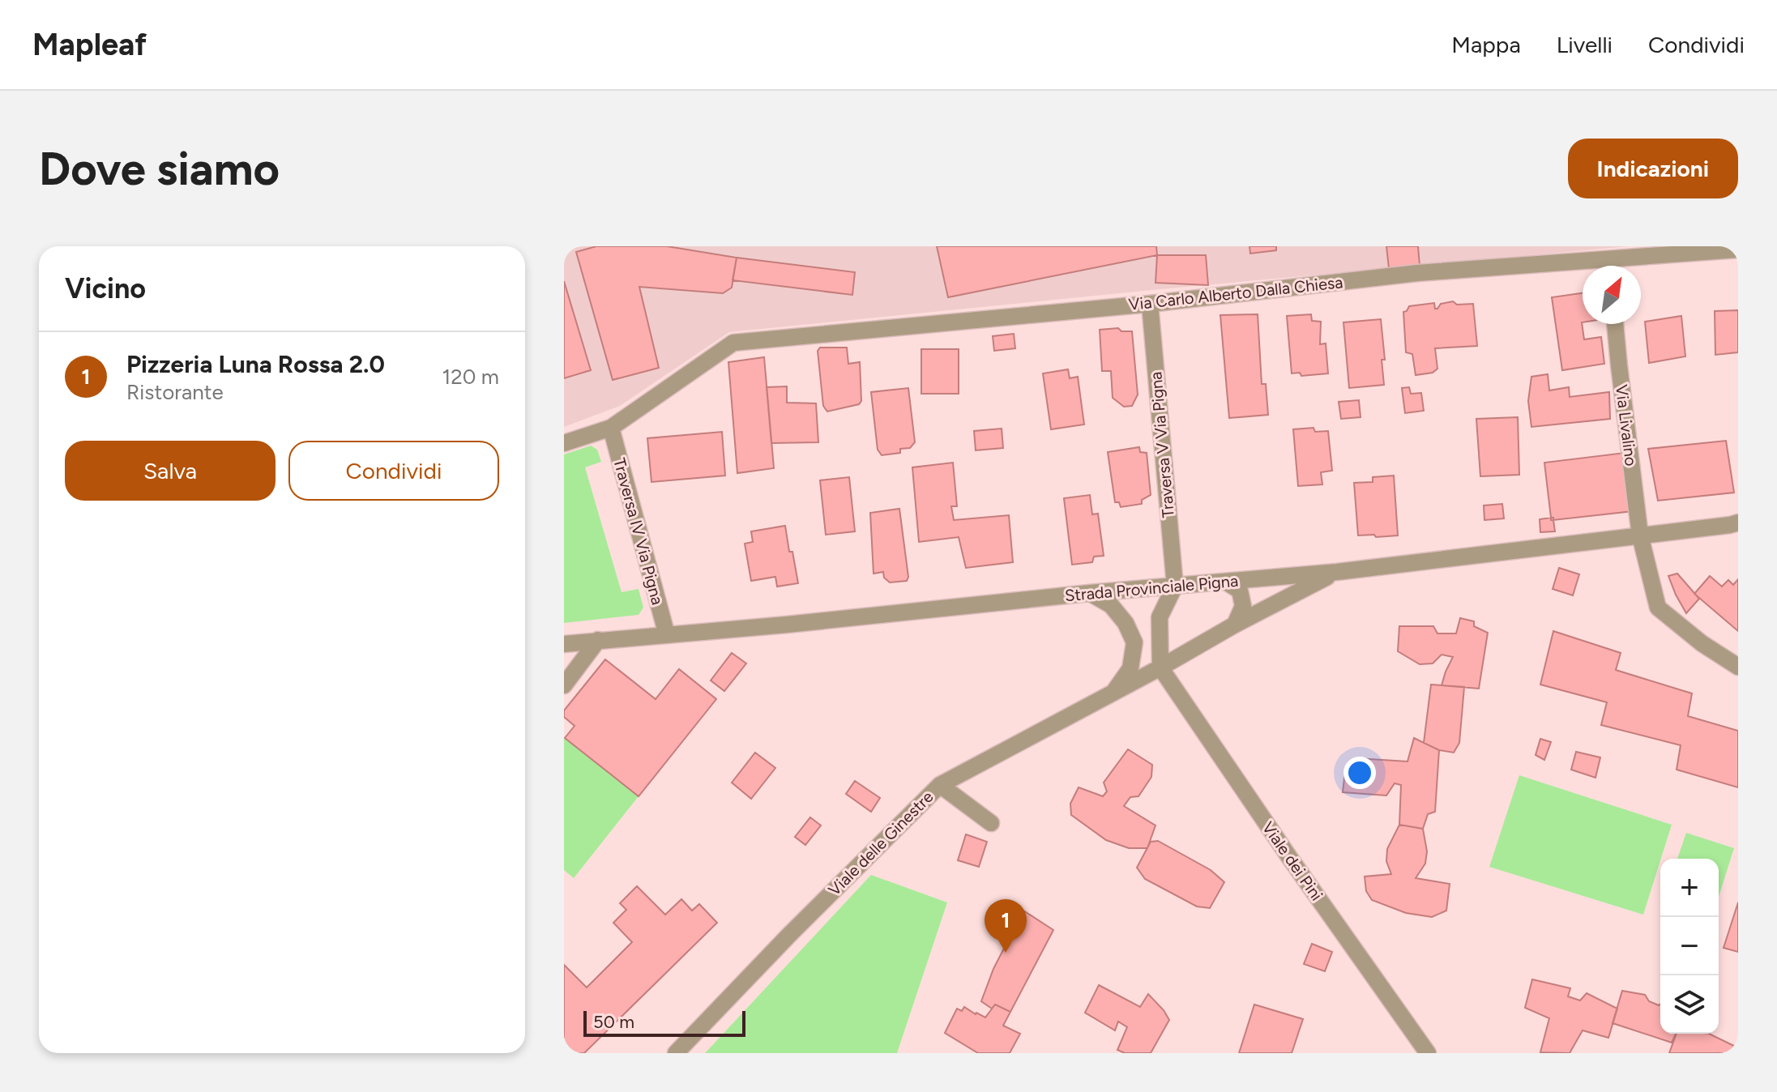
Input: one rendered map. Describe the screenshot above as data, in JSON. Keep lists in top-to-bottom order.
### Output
{
  "streets": {
    "street": [
      "Via Carlo Alberto Dalla Chiesa",
      "Via Livalino",
      "Traversa V Via Pigna",
      "Traversa IV Via Pigna",
      "Strada Provinciale Pigna",
      "Viale delle Ginestre",
      "Viale dei Pini"
    ]
  },
  "crossings": [
    ["Via Carlo Alberto Dalla Chiesa", "Traversa V Via Pigna"],
    ["Via Carlo Alberto Dalla Chiesa", "Traversa IV Via Pigna"],
    ["Via Livalino", "Strada Provinciale Pigna"],
    ["Traversa V Via Pigna", "Strada Provinciale Pigna"],
    ["Traversa IV Via Pigna", "Strada Provinciale Pigna"],
    ["Strada Provinciale Pigna", "Viale delle Ginestre"],
    ["Viale delle Ginestre", "Viale dei Pini"]
  ],
  "scale_bar": "50 m",
  "north": "top right",
  "page": {
    "header": "Mapleaf",
    "nav": ["Mappa", "Livelli", "Condividi"],
    "buttons": [
      "Indicazioni",
      ["Salva", "Condividi"]
    ],
    "title": "Dove siamo",
    "heading": "Vicino",
    "list": [
      {
        "mark": "1",
        "name": "Pizzeria Luna Rossa 2.0",
        "note": "Ristorante",
        "value": "120 m"
      }
    ],
    "map_buttons": ["+", "−"],
    "pins": "1",
    "scale": "50 m"
  }
}
